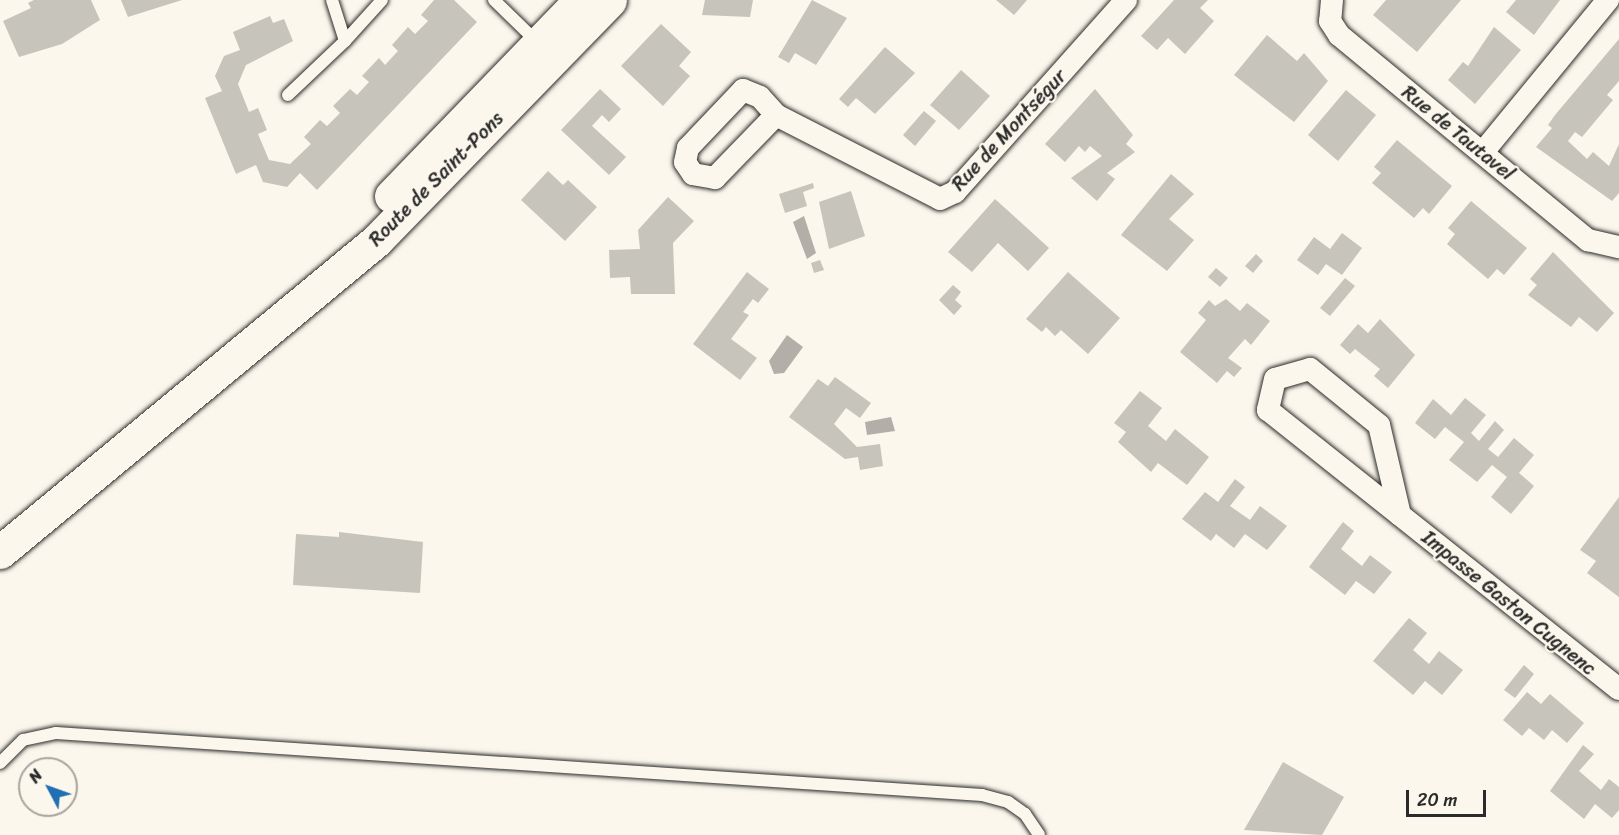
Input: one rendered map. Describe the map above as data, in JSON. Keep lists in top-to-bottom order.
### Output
{
  "streets": {
    "main road": ["Route de Saint-Pons"],
    "street": ["Rue de Montségur", "Rue de Tautavel", "Impasse Gaston Cugnenc"]
  },
  "scale_bar": "20 m",
  "north": "top left"
}
